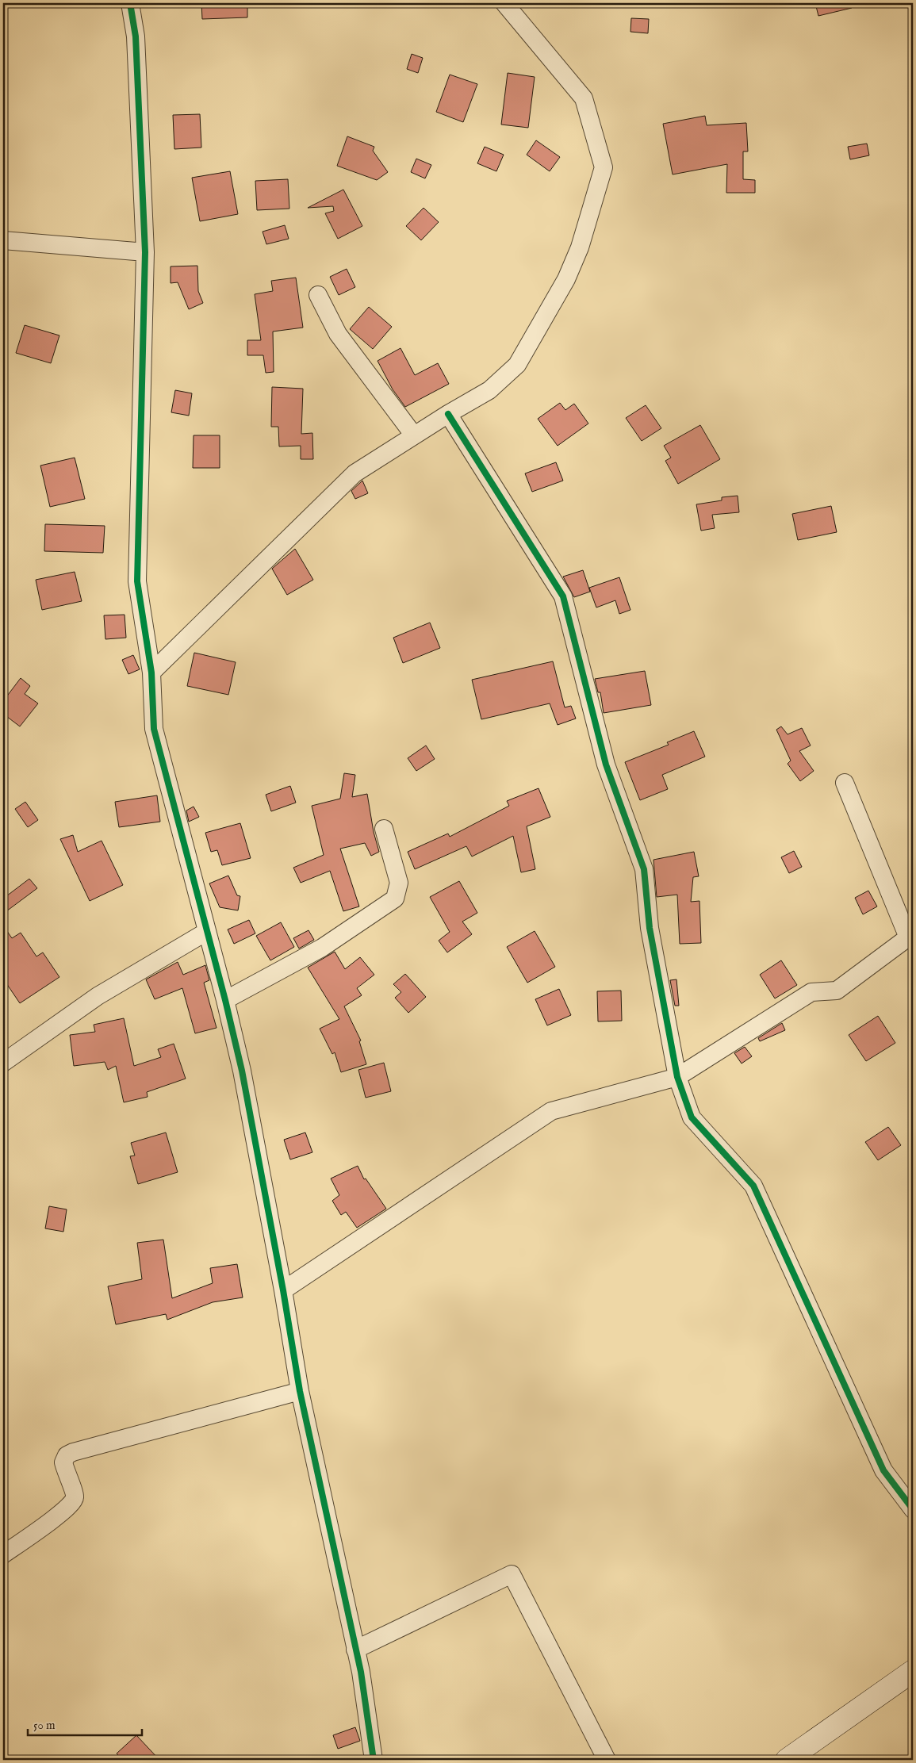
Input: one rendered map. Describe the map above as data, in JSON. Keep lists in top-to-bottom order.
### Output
{
  "scale_bar": "50 m"
}
